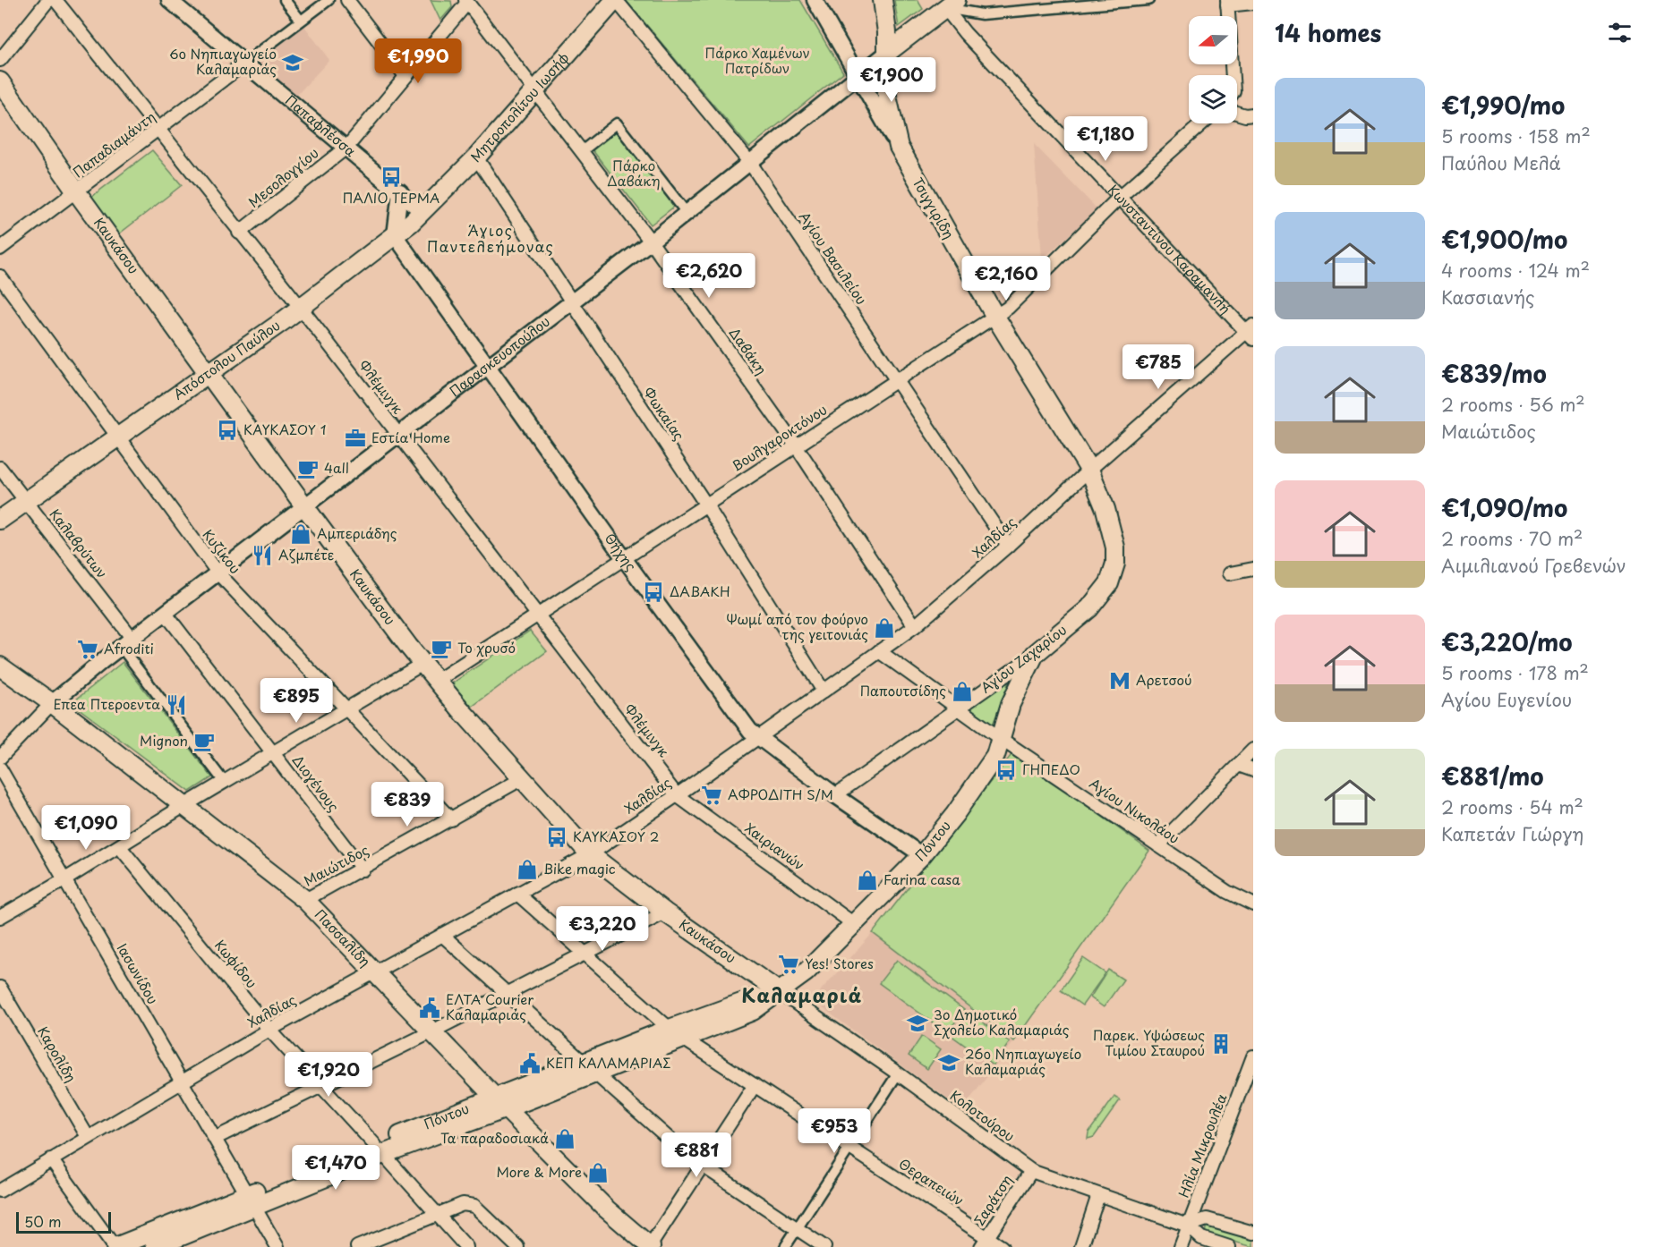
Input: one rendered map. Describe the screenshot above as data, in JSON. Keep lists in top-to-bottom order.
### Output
{
  "streets": {
    "main road": [
      "Μητροπολίτου Ιωσήφ",
      "Τσιγγιρίδη",
      "Καυκάσου",
      "Παρασκευοπούλου",
      "Απόστολου Παύλου",
      "Αγίου Ζαχαρίου",
      "Πόντου",
      "Πασσαλίδη"
    ],
    "street": [
      "Παπαφλέσσα",
      "Παπαδιαμάντη",
      "Μεσολογγίου",
      "Κωνσταντίνου Καραμανλή",
      "Αγίου Βασιλείου",
      "Δαβάκη",
      "Φλέμινγκ",
      "Φωκαίας",
      "Βουλγαροκτόνου",
      "Χαλδίας",
      "Καλαβρύτων",
      "Κυζίκου",
      "Θήχης",
      "Διογένους",
      "Αγίου Νικολάου",
      "Χαιριανών",
      "Μαιώτιδος",
      "Κωφίδου",
      "Ιασωνίδου",
      "Καρολίδη",
      "Κολοτούρου",
      "Ηλία Μικρουλέα",
      "Θεραπειών",
      "Σαράτση"
    ]
  },
  "crossings": [
    ["Μητροπολίτου Ιωσήφ", "Παπαφλέσσα"],
    ["Μητροπολίτου Ιωσήφ", "Αγίου Βασιλείου"],
    ["Μητροπολίτου Ιωσήφ", "Δαβάκη"],
    ["Μητροπολίτου Ιωσήφ", "Απόστολου Παύλου"],
    ["Μητροπολίτου Ιωσήφ", "Φωκαίας"],
    ["Παπαφλέσσα", "Παπαδιαμάντη"],
    ["Παπαφλέσσα", "Μεσολογγίου"],
    ["Παπαφλέσσα", "Απόστολου Παύλου"],
    ["Παπαδιαμάντη", "Καυκάσου"],
    ["Παπαδιαμάντη", "Φλέμινγκ"],
    ["Μεσολογγίου", "Δαβάκη"],
    ["Μεσολογγίου", "Φλέμινγκ"],
    ["Τσιγγιρίδη", "Παρασκευοπούλου"],
    ["Τσιγγιρίδη", "Βουλγαροκτόνου"],
    ["Τσιγγιρίδη", "Χαλδίας"],
    ["Τσιγγιρίδη", "Αγίου Ζαχαρίου"],
    ["Καυκάσου", "Παρασκευοπούλου"],
    ["Καυκάσου", "Απόστολου Παύλου"],
    ["Καυκάσου", "Βουλγαροκτόνου"],
    ["Καυκάσου", "Χαλδίας"],
    ["Καυκάσου", "Πόντου"],
    ["Καυκάσου", "Μαιώτιδος"],
    ["Καυκάσου", "Κολοτούρου"],
    ["Κωνσταντίνου Καραμανλή", "Παρασκευοπούλου"],
    ["Κωνσταντίνου Καραμανλή", "Βουλγαροκτόνου"],
    ["Κωνσταντίνου Καραμανλή", "Χαλδίας"],
    ["Αγίου Βασιλείου", "Παρασκευοπούλου"],
    ["Αγίου Βασιλείου", "Βουλγαροκτόνου"],
    ["Αγίου Βασιλείου", "Χαλδίας"],
    ["Δαβάκη", "Παρασκευοπούλου"],
    ["Δαβάκη", "Βουλγαροκτόνου"],
    ["Δαβάκη", "Χαλδίας"],
    ["Παρασκευοπούλου", "Φλέμινγκ"],
    ["Παρασκευοπούλου", "Φωκαίας"],
    ["Παρασκευοπούλου", "Καλαβρύτων"],
    ["Παρασκευοπούλου", "Κυζίκου"],
    ["Παρασκευοπούλου", "Θήχης"],
    ["Παρασκευοπούλου", "Διογένους"],
    ["Παρασκευοπούλου", "Πασσαλίδη"],
    ["Απόστολου Παύλου", "Φλέμινγκ"],
    ["Απόστολου Παύλου", "Καλαβρύτων"],
    ["Απόστολου Παύλου", "Κυζίκου"],
    ["Απόστολου Παύλου", "Θήχης"],
    ["Φλέμινγκ", "Βουλγαροκτόνου"],
    ["Φλέμινγκ", "Χαλδίας"],
    ["Φλέμινγκ", "Χαιριανών"],
    ["Φωκαίας", "Βουλγαροκτόνου"],
    ["Φωκαίας", "Χαλδίας"],
    ["Βουλγαροκτόνου", "Θήχης"],
    ["Χαλδίας", "Θήχης"],
    ["Χαλδίας", "Αγίου Ζαχαρίου"],
    ["Χαλδίας", "Αγίου Νικολάου"],
    ["Χαλδίας", "Χαιριανών"],
    ["Χαλδίας", "Πασσαλίδη"],
    ["Χαλδίας", "Κωφίδου"],
    ["Χαλδίας", "Ιασωνίδου"],
    ["Χαλδίας", "Καρολίδη"],
    ["Χαλδίας", "Θεραπειών"],
    ["Κυζίκου", "Μαιώτιδος"],
    ["Θήχης", "Αγίου Ζαχαρίου"],
    ["Θήχης", "Πόντου"],
    ["Αγίου Ζαχαρίου", "Αγίου Νικολάου"],
    ["Αγίου Ζαχαρίου", "Πόντου"],
    ["Διογένους", "Μαιώτιδος"],
    ["Αγίου Νικολάου", "Πόντου"],
    ["Πόντου", "Χαιριανών"],
    ["Πόντου", "Πασσαλίδη"],
    ["Πόντου", "Κωφίδου"],
    ["Πόντου", "Ιασωνίδου"],
    ["Πόντου", "Κολοτούρου"],
    ["Πόντου", "Θεραπειών"],
    ["Μαιώτιδος", "Πασσαλίδη"],
    ["Κολοτούρου", "Ηλία Μικρουλέα"],
    ["Κολοτούρου", "Σαράτση"],
    ["Θεραπειών", "Σαράτση"]
  ],
  "districts": ["Άγιος Παντελεήμονας", "Καλαμαριά"],
  "parks": ["Πάρκο Χαμένων Πατρίδων", "Πάρκο Δαβάκη"],
  "places": {
    "school or university": ["6ο Νηπιαγωγείο Καλαμαριάς", "3ο Δημοτικό Σχολείο Καλαμαριάς", "26ο Νηπιαγωγείο Καλαμαριάς"],
    "bus stop": [
      "ΠΑΛΙΟ ΤΕΡΜΑ",
      "ΚΑΥΚΑΣΟΥ 1",
      "ΔΑΒΑΚΗ",
      "ΓΗΠΕΔΟ",
      "ΚΑΥΚΑΣΟΥ 2"
    ],
    "office": ["Εστία Home"],
    "cafe": ["4all", "Το χρυσό", "Mignon"],
    "shop": [
      "Αμπεριάδης",
      "Ψωμί από τον φούρνο της γειτονιάς",
      "Παπουτσίδης",
      "Bike magic",
      "Farina casa",
      "Τα παραδοσιακά",
      "More & More"
    ],
    "restaurant": ["Αζμπέτε", "Επεα Πτεροεντα"],
    "supermarket": ["Afroditi", "ΑΦΡΟΔΙΤΗ S/M", "Yes! Stores"],
    "metro station": ["Αρετσού"],
    "public building": ["ΕΛΤΑ Courier Καλαμαριάς", "ΚΕΠ ΚΑΛΑΜΑΡΙΑΣ"],
    "building": ["Παρεκ. Υψώσεως Τιμίου Σταυρού"]
  },
  "scale_bar": "50 m",
  "north": "left",
  "page": {
    "heading": "14 homes",
    "price": [
      "€1,990",
      "€1,900",
      "€1,180",
      "€2,620",
      "€2,160",
      "€785",
      "€895",
      "€839",
      "€1,090",
      "€3,220",
      "€1,920",
      "€953",
      "€881",
      "€1,470"
    ],
    "list": [
      {
        "name": "€1,990/mo",
        "note": "5 rooms · 158 m² · Παύλου Μελά"
      },
      {
        "name": "€1,900/mo",
        "note": "4 rooms · 124 m² · Κασσιανής"
      },
      {
        "name": "€839/mo",
        "note": "2 rooms · 56 m² · Μαιώτιδος"
      },
      {
        "name": "€1,090/mo",
        "note": "2 rooms · 70 m² · Αιμιλιανού Γρεβενών"
      },
      {
        "name": "€3,220/mo",
        "note": "5 rooms · 178 m² · Αγίου Ευγενίου"
      },
      {
        "name": "€881/mo",
        "note": "2 rooms · 54 m² · Καπετάν Γιώργη"
      }
    ],
    "scale": "50 m"
  }
}
